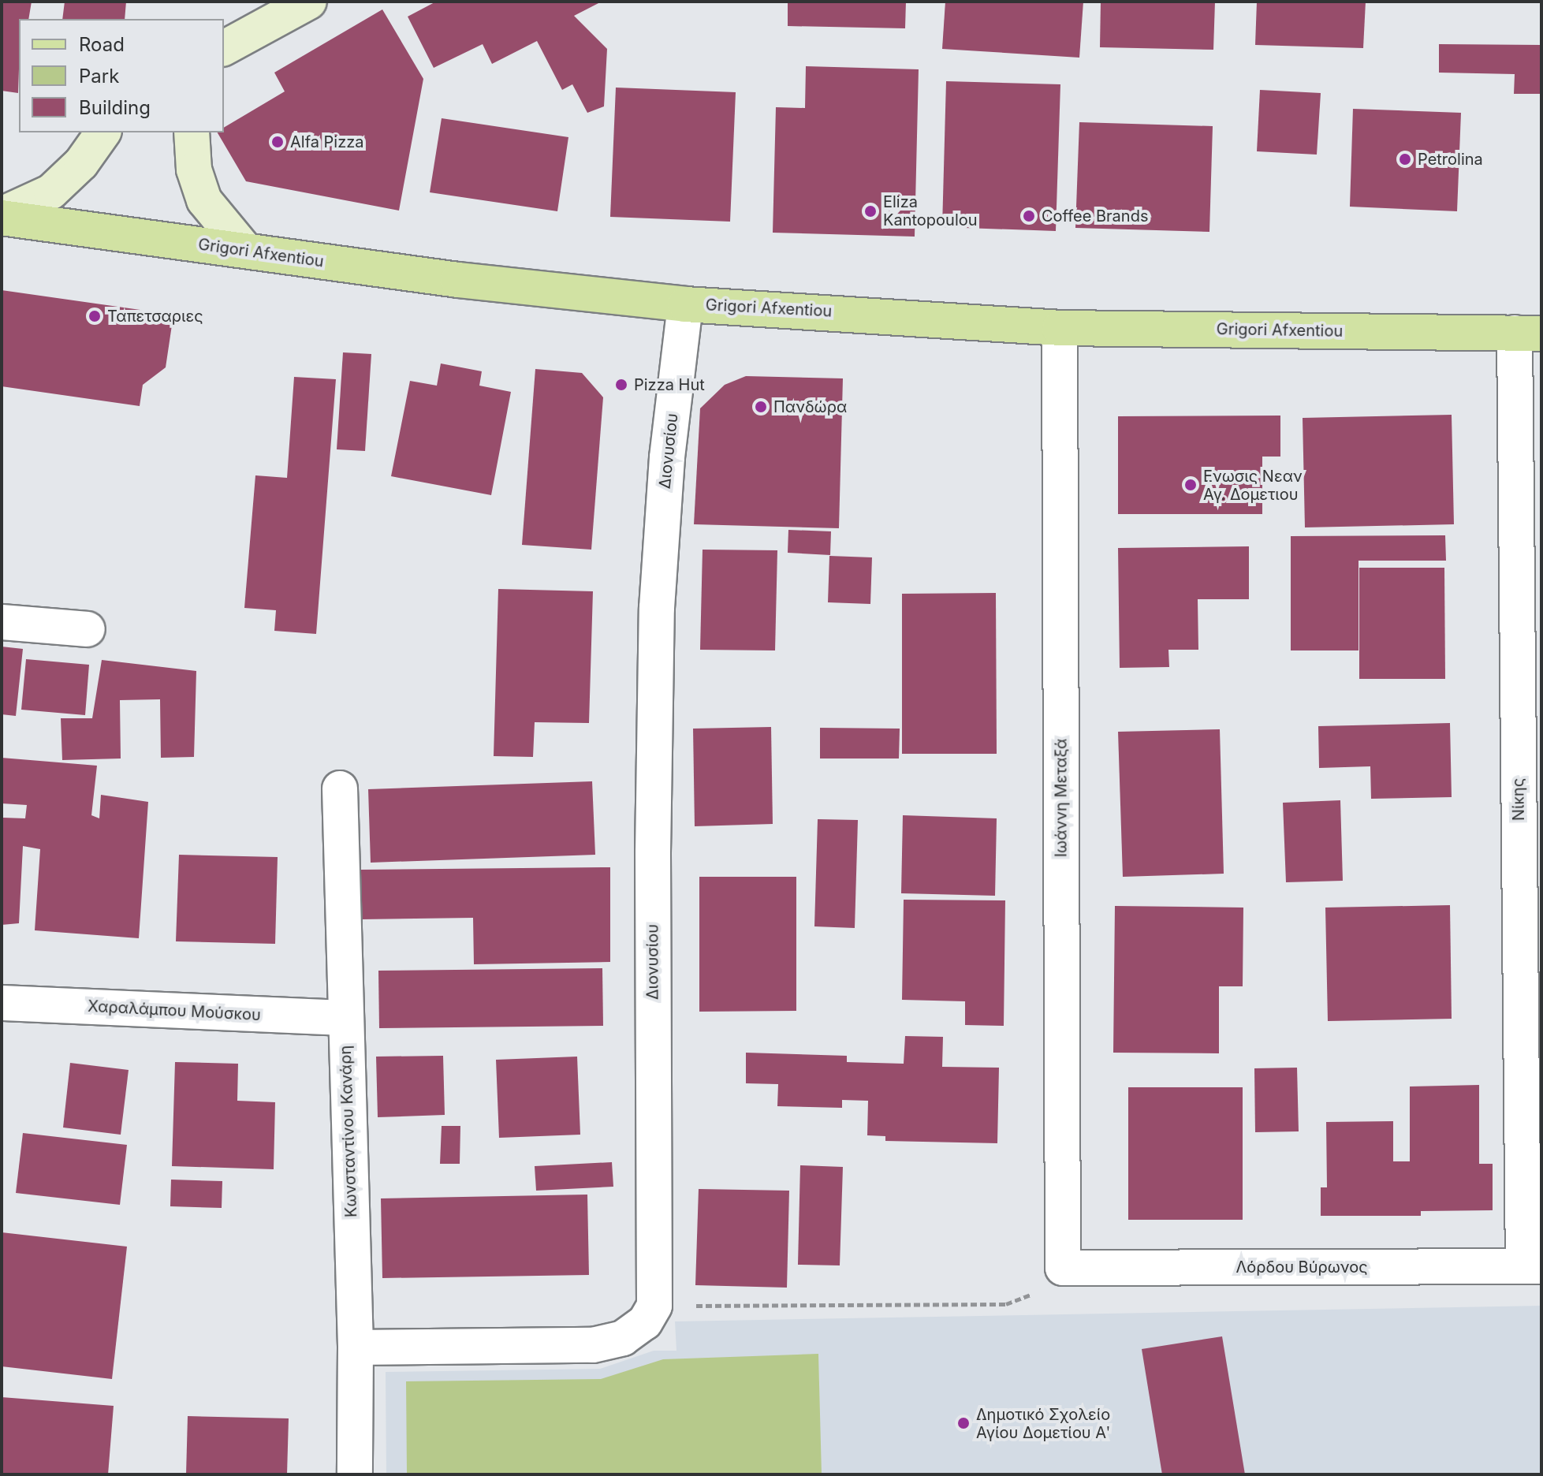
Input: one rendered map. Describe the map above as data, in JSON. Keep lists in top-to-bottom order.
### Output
{
  "streets": {
    "main road": ["Grigori Afxentiou"],
    "street": [
      "Διονυσίου",
      "Ιωάννη Μεταξά",
      "Νίκης",
      "Χαραλάμπου Μούσκου",
      "Κωνσταντίνου Κανάρη",
      "Λόρδου Βύρωνος"
    ]
  },
  "crossings": [
    ["Grigori Afxentiou", "Διονυσίου"],
    ["Grigori Afxentiou", "Ιωάννη Μεταξά"],
    ["Grigori Afxentiou", "Νίκης"],
    ["Ιωάννη Μεταξά", "Λόρδου Βύρωνος"],
    ["Νίκης", "Λόρδου Βύρωνος"],
    ["Χαραλάμπου Μούσκου", "Κωνσταντίνου Κανάρη"]
  ],
  "places": [
    "Alfa Pizza",
    "Petrolina",
    "Eliza Kantopoulou",
    "Coffee Brands",
    "Ταπετσαριες",
    "Pizza Hut",
    "Πανδώρα",
    "Ενωσις Νεαν Αγ. Δομετιου",
    "Δημοτικό Σχολείο Αγίου Δομετίου Αʹ"
  ],
  "legend": ["Road", "Park", "Building"]
}
